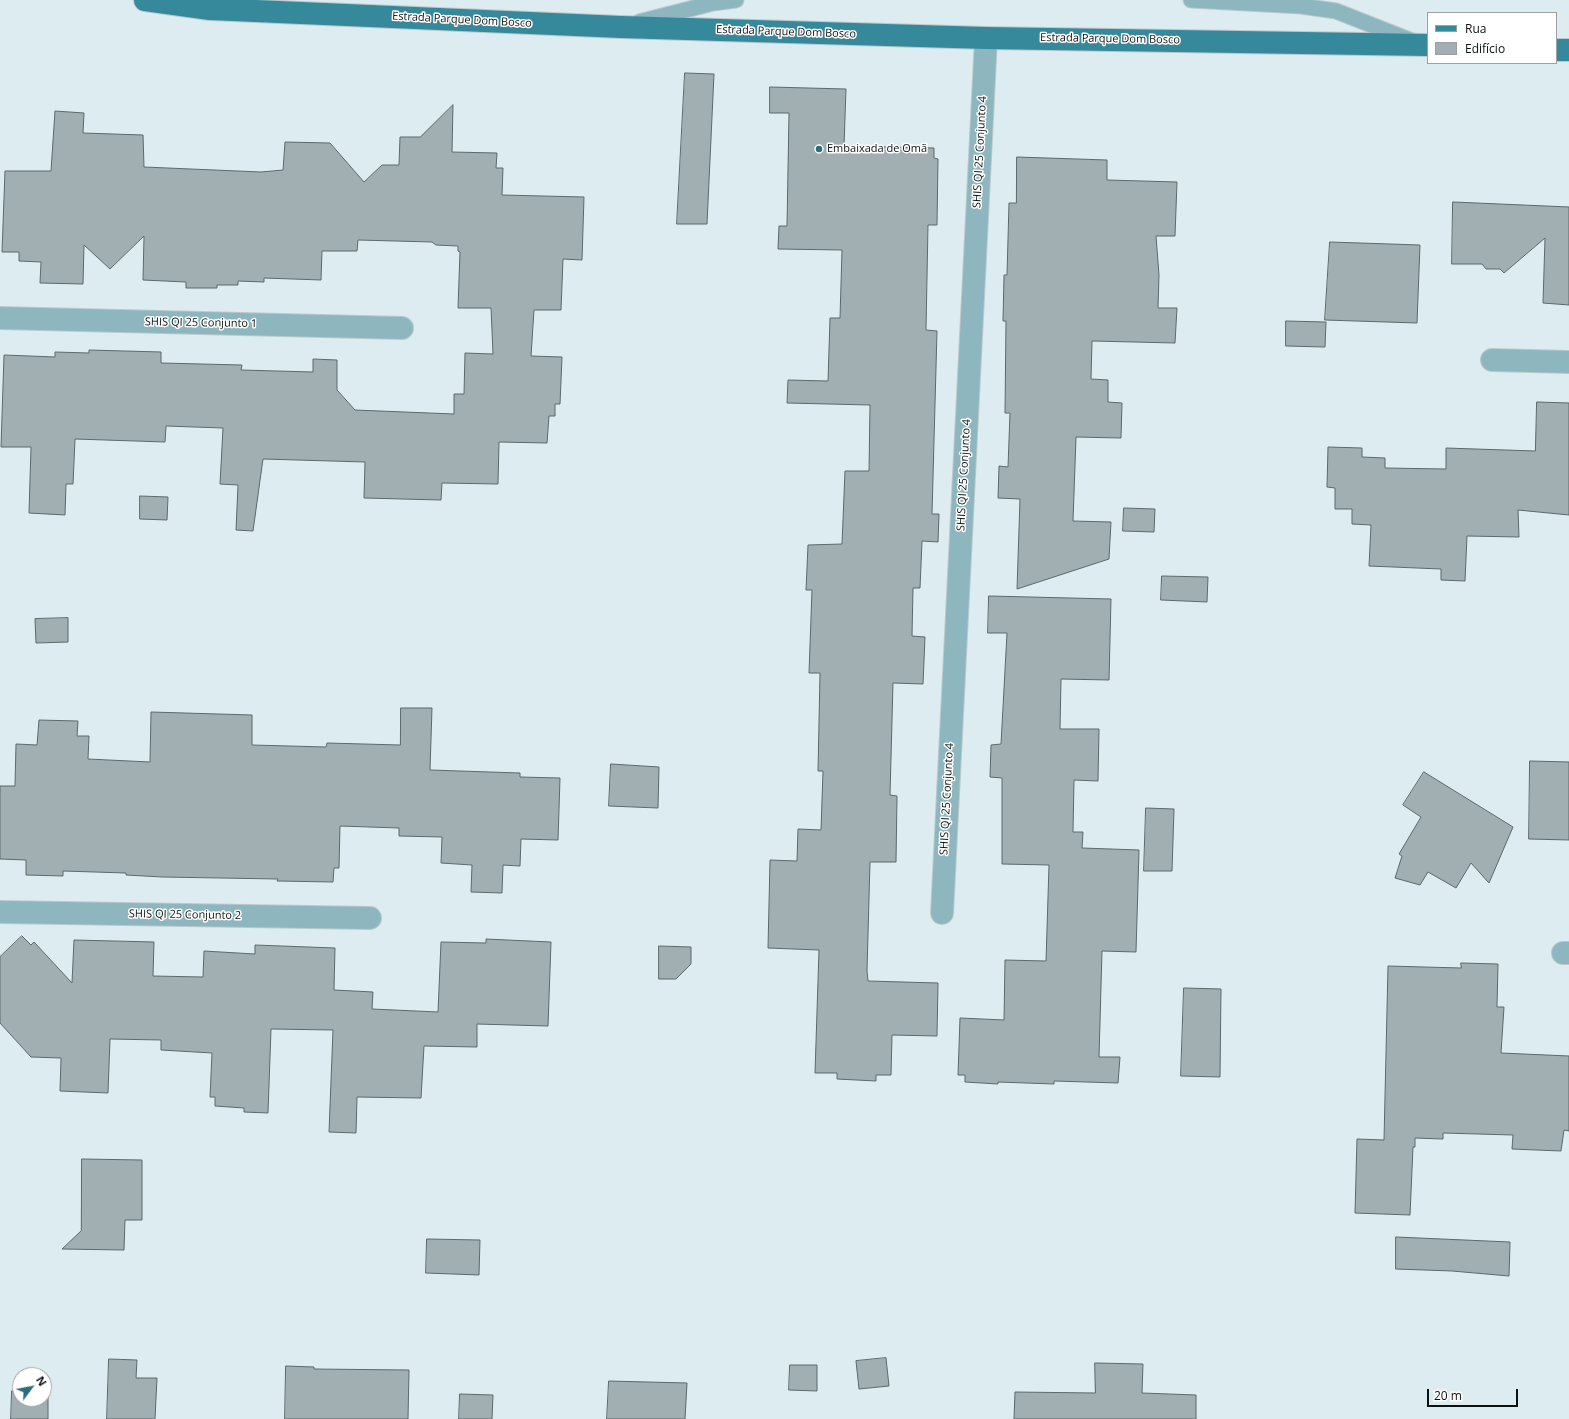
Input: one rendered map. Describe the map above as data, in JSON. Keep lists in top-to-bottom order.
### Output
{
  "streets": {
    "main road": ["Estrada Parque Dom Bosco"],
    "street": ["SHIS QI 25 Conjunto 4", "SHIS QI 25 Conjunto 1", "SHIS QI 25 Conjunto 2"]
  },
  "crossings": [
    ["Estrada Parque Dom Bosco", "SHIS QI 25 Conjunto 4"]
  ],
  "places": ["Embaixada de Omã"],
  "legend": ["Rua", "Edifício"],
  "scale_bar": "20 m",
  "north": "top right"
}
